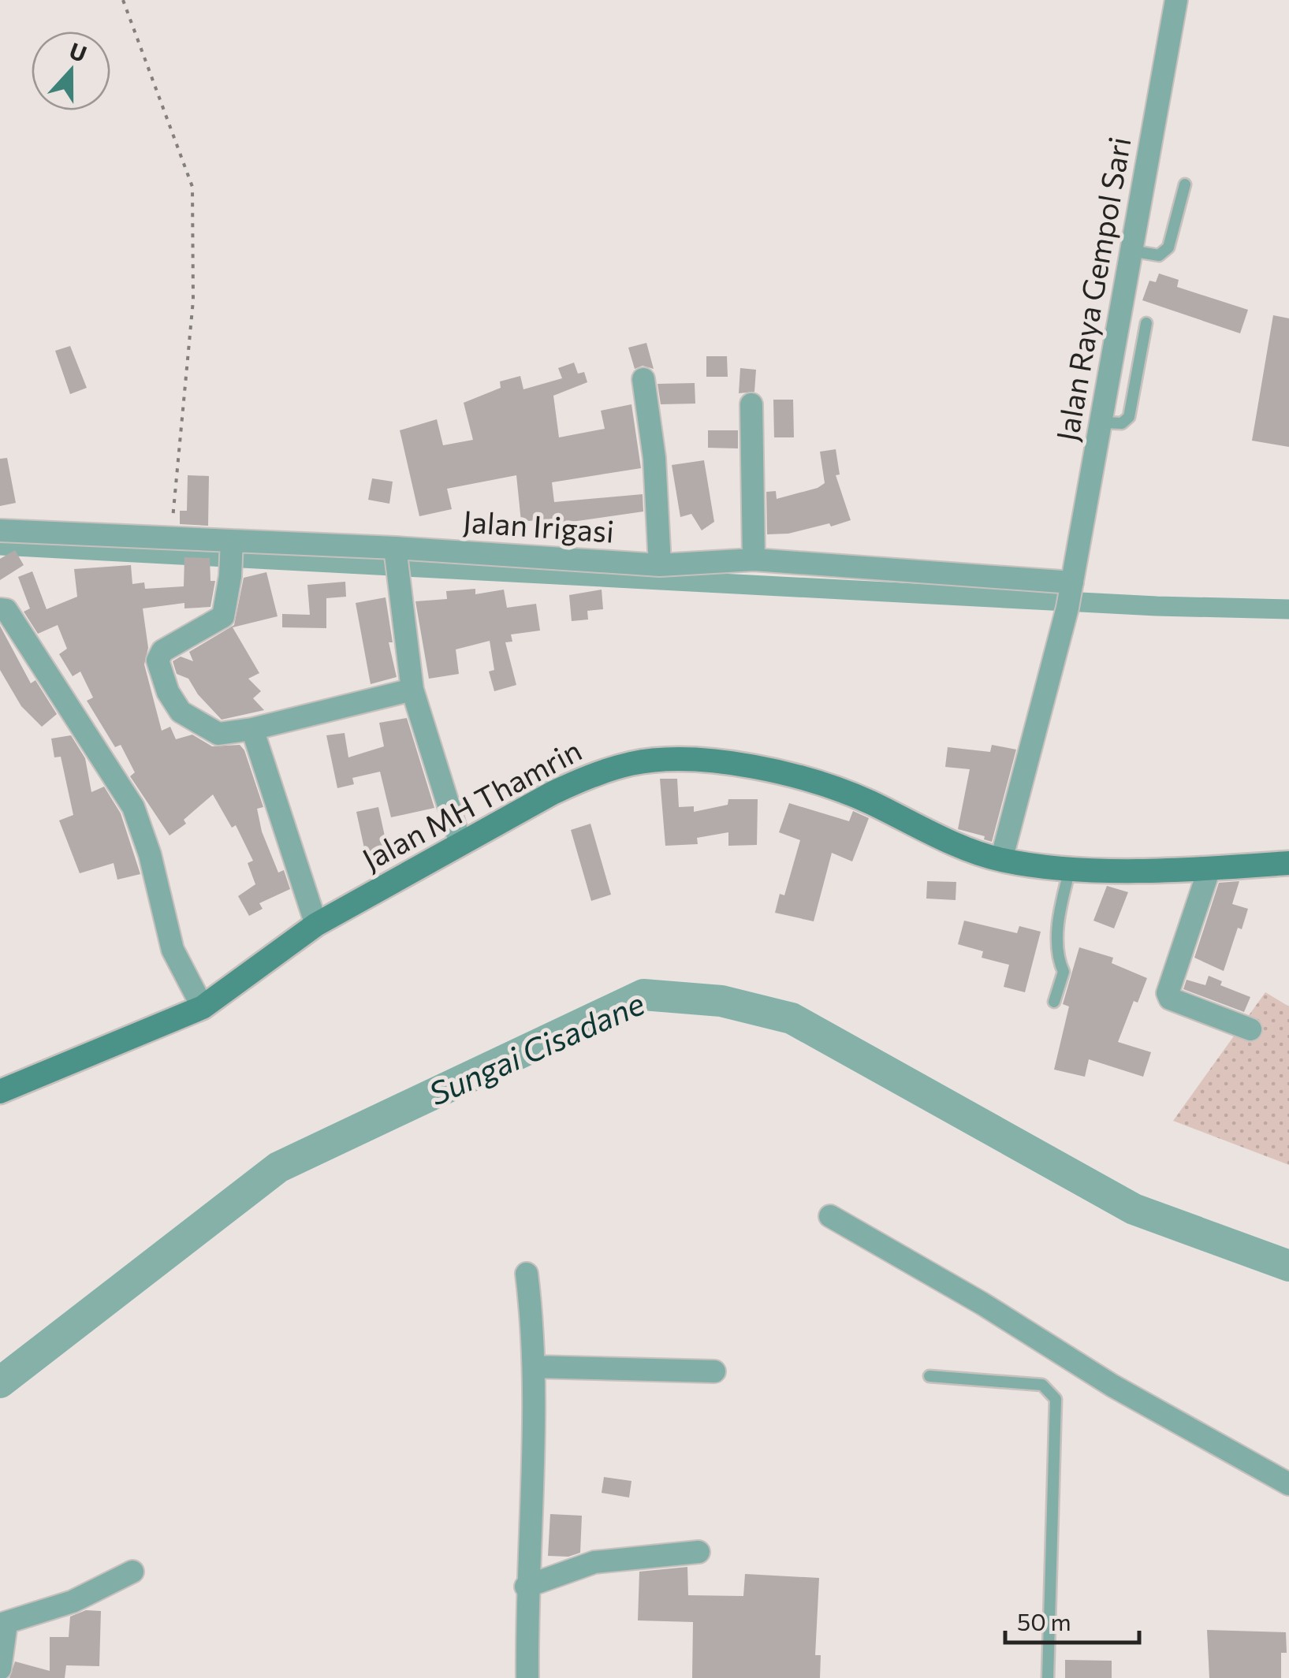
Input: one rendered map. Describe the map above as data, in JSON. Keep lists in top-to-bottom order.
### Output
{
  "streets": {
    "street": ["Jalan Raya Gempol Sari", "Jalan Irigasi", "Jalan MH Thamrin"]
  },
  "crossings": [
    ["Jalan Raya Gempol Sari", "Jalan Irigasi"],
    ["Jalan Raya Gempol Sari", "Jalan MH Thamrin"]
  ],
  "water": ["Sungai Cisadane"],
  "scale_bar": "50 m",
  "north": "top"
}
